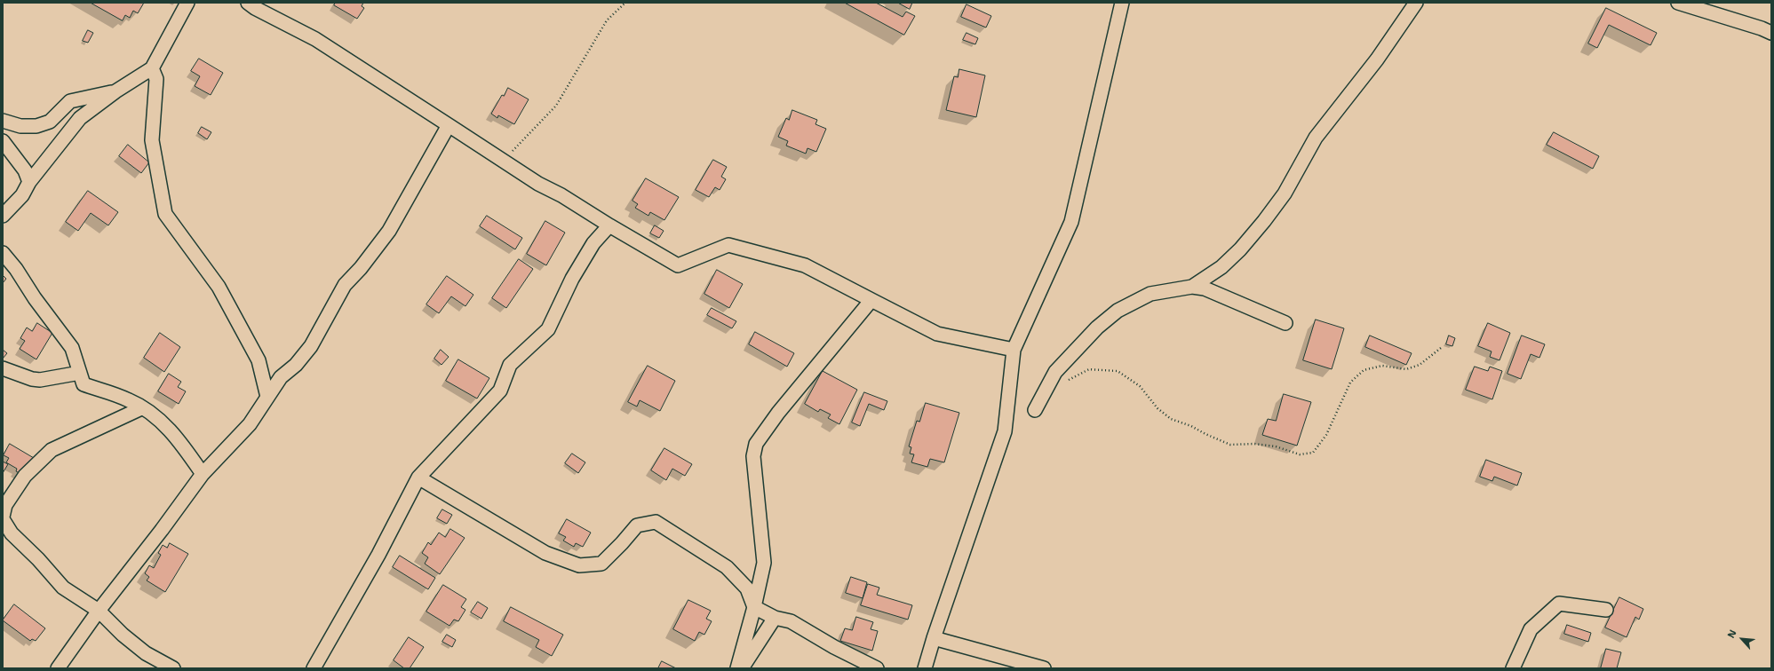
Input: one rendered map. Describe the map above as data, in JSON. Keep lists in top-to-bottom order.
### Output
{
  "north": "top left"
}
